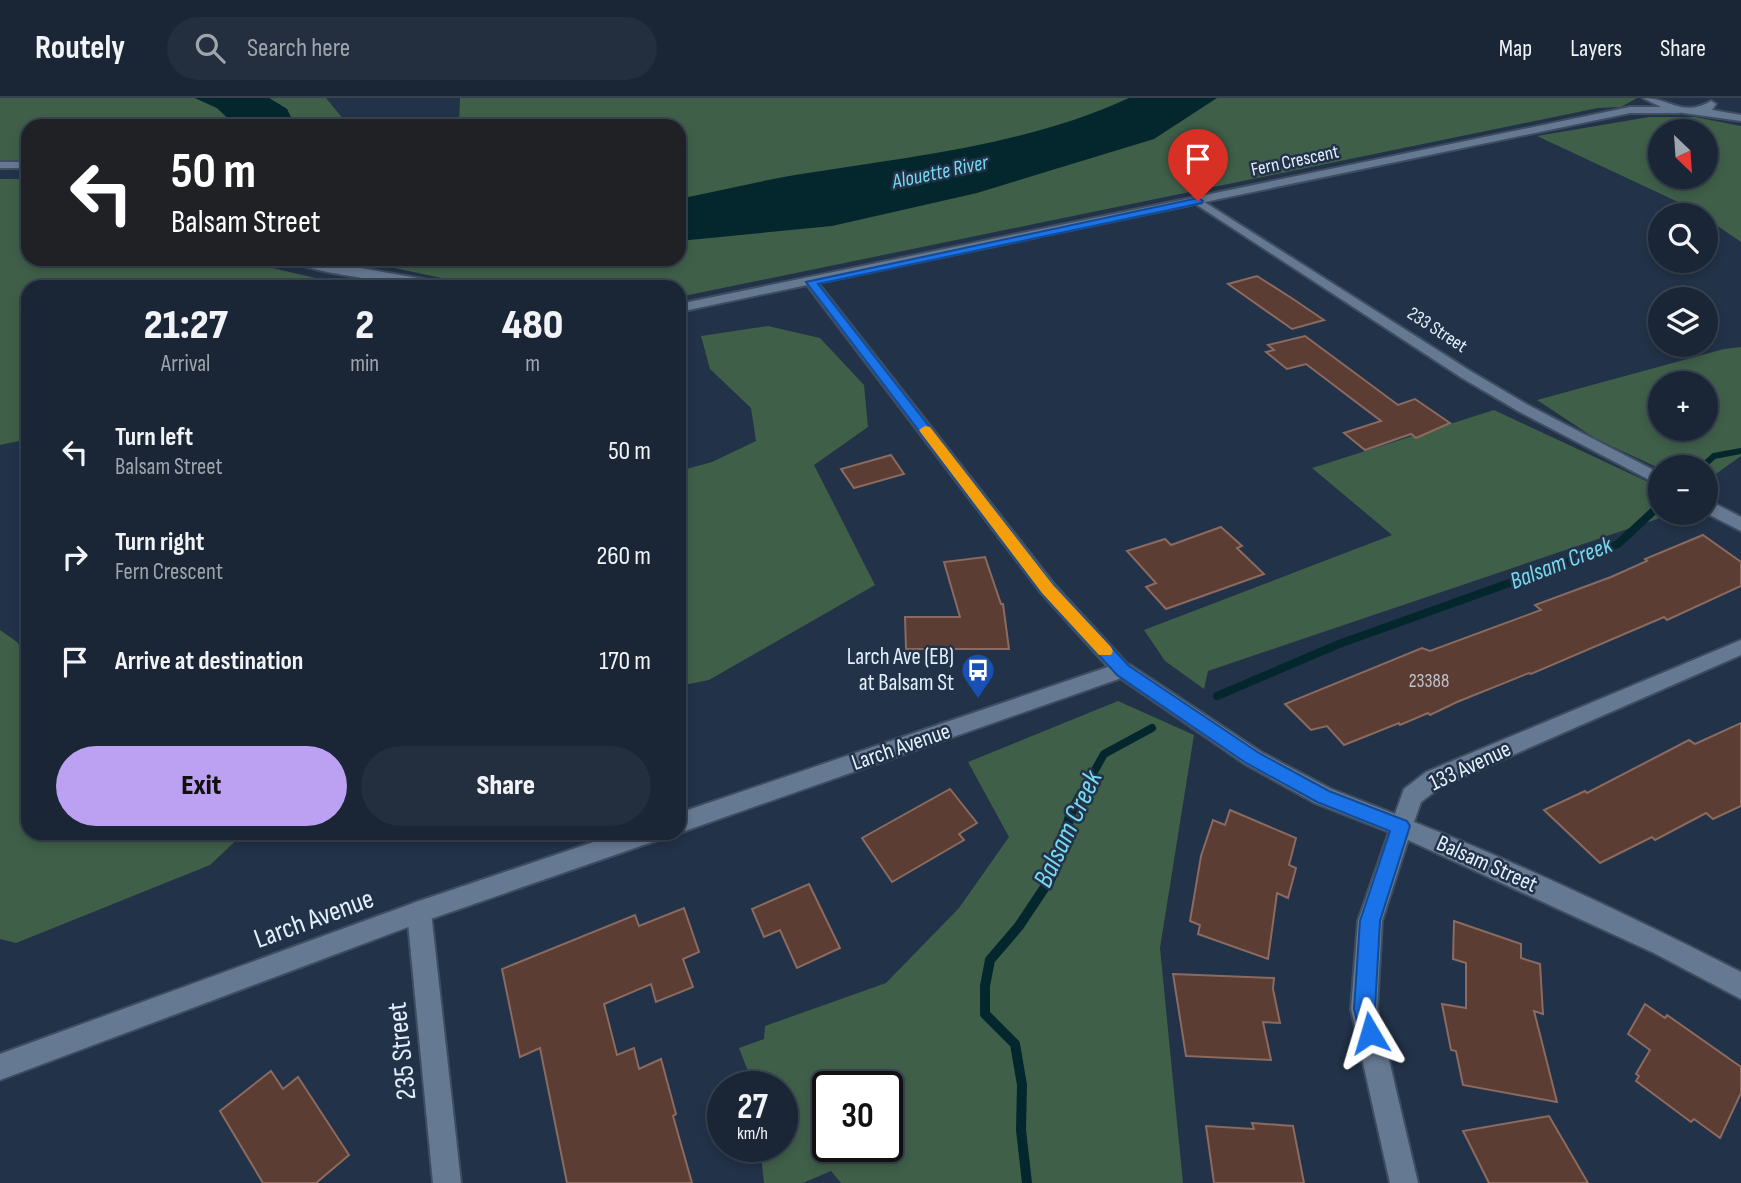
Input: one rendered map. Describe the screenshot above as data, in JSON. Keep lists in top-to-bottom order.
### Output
{
  "streets": {
    "street": [
      "Fern Crescent",
      "233 Street",
      "Larch Avenue",
      "133 Avenue",
      "Balsam Street",
      "235 Street"
    ]
  },
  "crossings": [
    ["Fern Crescent", "233 Street"],
    ["Fern Crescent", "Balsam Street"],
    ["Larch Avenue", "Balsam Street"],
    ["Larch Avenue", "235 Street"],
    ["133 Avenue", "Balsam Street"]
  ],
  "water": ["Alouette River", "Balsam Creek"],
  "places": {
    "bus stop": ["Larch Ave (EB) at Balsam St"]
  },
  "house_numbers": ["23388"],
  "north": "bottom right",
  "page": {
    "header": "Routely",
    "search": "Search here",
    "nav": ["Map", "Layers", "Share"],
    "map_buttons": ["+", "−"],
    "turn": ["50 m", "Balsam Street"],
    "eta": [
      "21:27",
      "Arrival",
      "2",
      "min",
      "480",
      "m"
    ],
    "list": [
      {
        "name": "Turn left",
        "note": "Balsam Street",
        "value": "50 m"
      },
      {
        "name": "Turn right",
        "note": "Fern Crescent",
        "value": "260 m"
      },
      {
        "name": "Arrive at destination",
        "value": "170 m"
      }
    ],
    "buttons": ["Exit", "Share"],
    "speed": "27 km/h",
    "limit": "30"
  }
}
